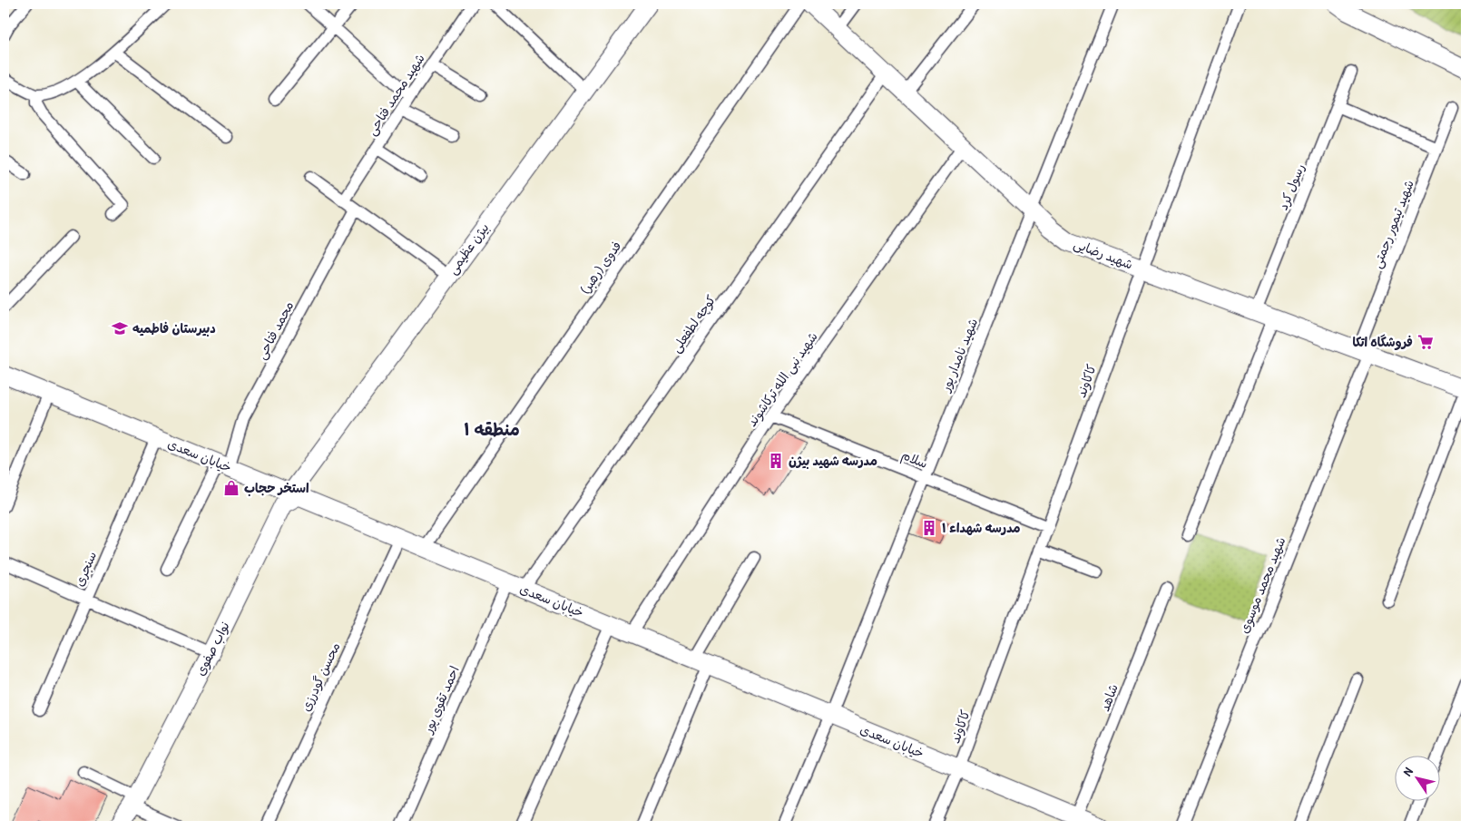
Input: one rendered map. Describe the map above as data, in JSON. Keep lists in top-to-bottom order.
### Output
{
  "streets": {
    "main road": [
      "بیژن عظیمی",
      "شهید رضایی",
      "خیابان سعدی",
      "نواب صفوی"
    ],
    "street": [
      "شهید محمد فتاحی",
      "رسول کرد",
      "شهید تیمور رحمتی",
      "فدوی (رهبر)",
      "کوچه لطفعلی",
      "محمد فتاحی",
      "شهید نامدار پور",
      "شهید نبی الله ترکاشوند",
      "کاکاوند",
      "سلام",
      "سنجری",
      "شهید محمد موسوی",
      "محسن گودرزی",
      "شاهد",
      "احمد تقوی پور"
    ]
  },
  "crossings": [
    ["رسول کرد", "شهید رضایی"],
    ["شهید تیمور رحمتی", "شهید رضایی"],
    ["شهید تیمور رحمتی", "شهید محمد موسوی"],
    ["بیژن عظیمی", "خیابان سعدی"],
    ["بیژن عظیمی", "نواب صفوی"],
    ["شهید رضایی", "کوچه لطفعلی"],
    ["شهید رضایی", "شهید نامدار پور"],
    ["شهید رضایی", "شهید نبی الله ترکاشوند"],
    ["شهید رضایی", "کاکاوند"],
    ["شهید رضایی", "شهید محمد موسوی"],
    ["فدوی (رهبر)", "خیابان سعدی"],
    ["کوچه لطفعلی", "خیابان سعدی"],
    ["محمد فتاحی", "خیابان سعدی"],
    ["شهید نامدار پور", "خیابان سعدی"],
    ["شهید نامدار پور", "سلام"],
    ["شهید نبی الله ترکاشوند", "خیابان سعدی"],
    ["شهید نبی الله ترکاشوند", "سلام"],
    ["کاکاوند", "خیابان سعدی"],
    ["کاکاوند", "سلام"],
    ["خیابان سعدی", "سنجری"],
    ["خیابان سعدی", "نواب صفوی"],
    ["خیابان سعدی", "محسن گودرزی"],
    ["خیابان سعدی", "شاهد"],
    ["خیابان سعدی", "احمد تقوی پور"]
  ],
  "districts": ["منطقه ۱"],
  "places": {
    "school or university": ["دبیرستان فاطمیه"],
    "supermarket": ["فروشگاه اتکا"],
    "building": ["مدرسه شهید بیژن", "مدرسه شهداء ۱"],
    "shop": ["استخر حجاب"]
  },
  "north": "top left"
}
